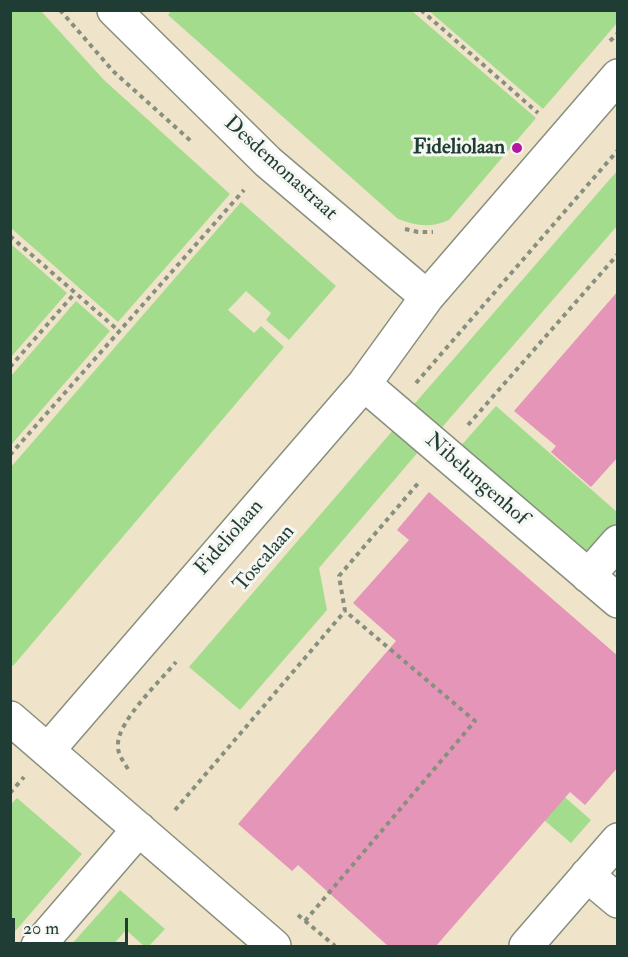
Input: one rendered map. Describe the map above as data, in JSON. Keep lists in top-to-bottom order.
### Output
{
  "streets": {
    "street": ["Desdemonastraat", "Nibelungenhof", "Fideliolaan"]
  },
  "crossings": [
    ["Desdemonastraat", "Fideliolaan"],
    ["Nibelungenhof", "Fideliolaan"]
  ],
  "places": ["Fideliolaan"],
  "scale_bar": "20 m"
}
